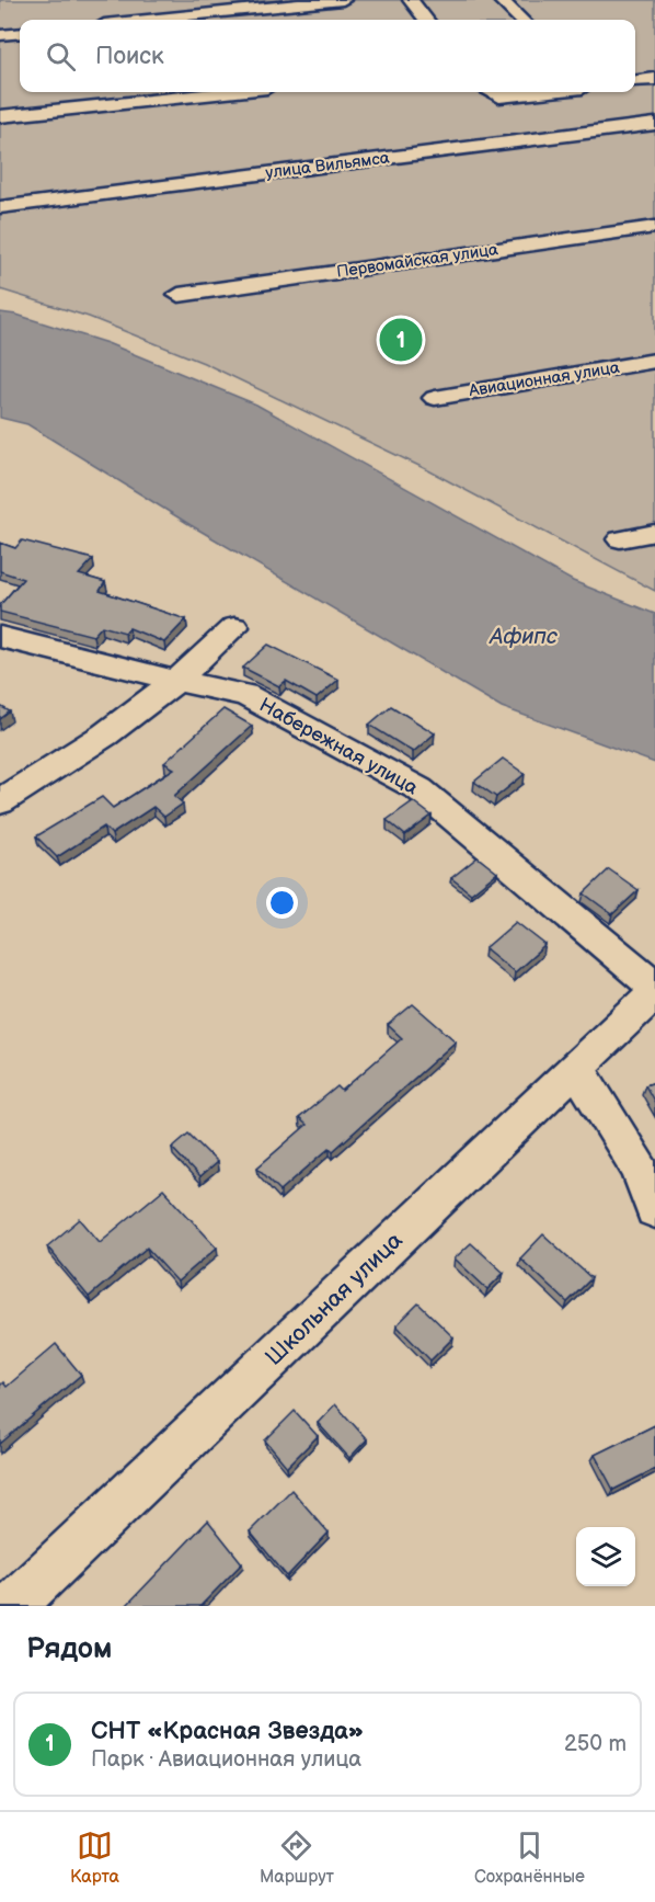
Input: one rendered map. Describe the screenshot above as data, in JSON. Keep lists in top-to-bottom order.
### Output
{
  "streets": {
    "street": [
      "улица Вильямса",
      "Первомайская улица",
      "Авиационная улица",
      "Набережная улица",
      "Школьная улица"
    ]
  },
  "water": ["Афипс"],
  "page": {
    "search": "Поиск",
    "pins": "1",
    "heading": "Рядом",
    "list": [
      {
        "mark": "1",
        "name": "СНТ «Красная Звезда»",
        "note": "Парк · Авиационная улица",
        "value": "250 m"
      }
    ],
    "nav": ["Карта", "Маршрут", "Сохранённые"]
  }
}
